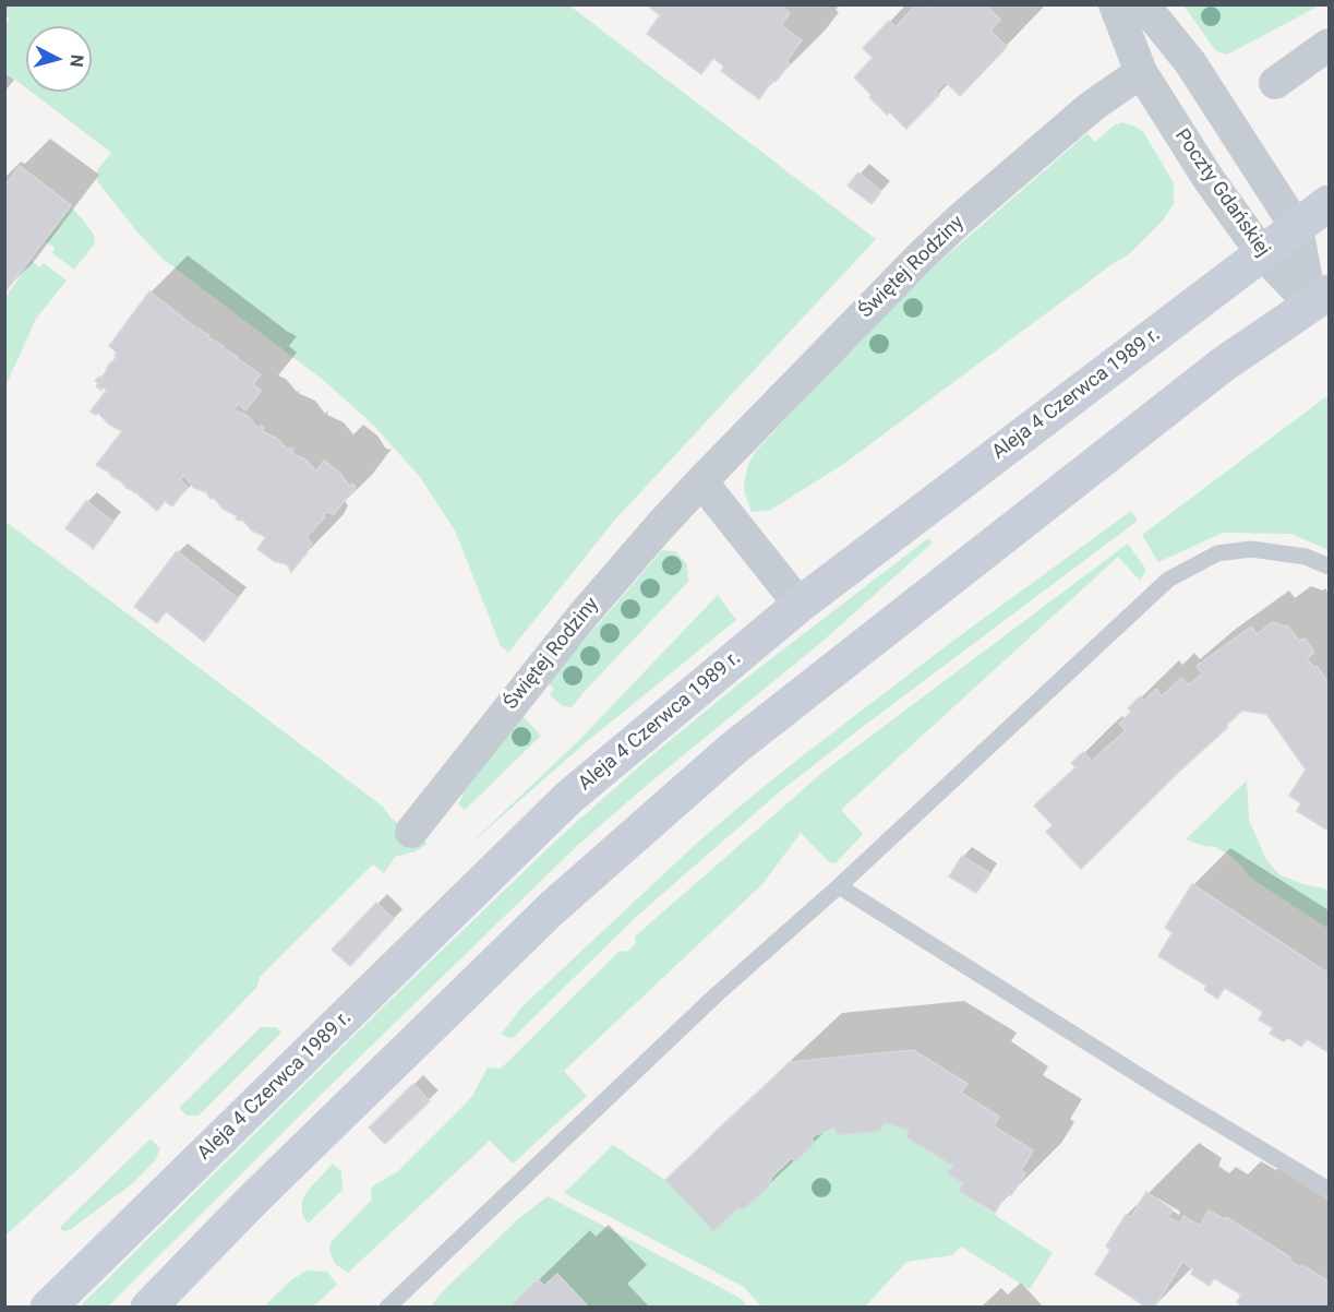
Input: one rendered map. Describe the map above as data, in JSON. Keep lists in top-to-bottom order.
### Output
{
  "streets": {
    "main road": ["Aleja 4 Czerwca 1989 r."],
    "street": ["Poczty Gdańskiej", "Świętej Rodziny"]
  },
  "crossings": [
    ["Poczty Gdańskiej", "Świętej Rodziny"],
    ["Poczty Gdańskiej", "Aleja 4 Czerwca 1989 r."]
  ],
  "north": "right"
}
